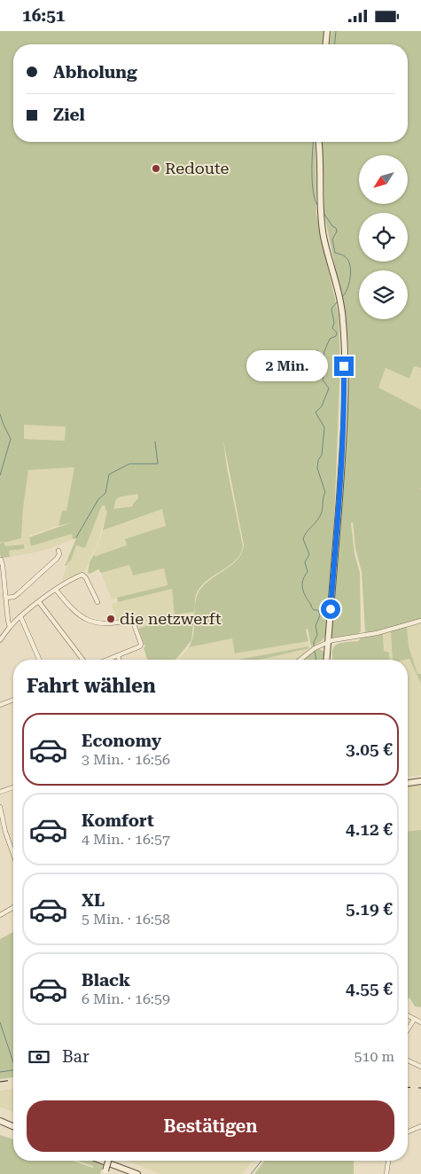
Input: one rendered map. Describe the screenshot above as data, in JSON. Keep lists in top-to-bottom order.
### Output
{
  "places": ["Redoute", "die netzwerft"],
  "north": "bottom left",
  "page": {
    "status": "16:51",
    "banner": ["Abholung", "Ziel"],
    "bubble": "2 Min.",
    "heading": "Fahrt wählen",
    "list": [
      {
        "name": "Economy",
        "note": "3 Min. · 16:56",
        "value": "3.05 €"
      },
      {
        "name": "Komfort",
        "note": "4 Min. · 16:57",
        "value": "4.12 €"
      },
      {
        "name": "XL",
        "note": "5 Min. · 16:58",
        "value": "5.19 €"
      },
      {
        "name": "Black",
        "note": "6 Min. · 16:59",
        "value": "4.55 €"
      }
    ],
    "pay": ["Bar", "510 m"],
    "buttons": "Bestätigen"
  }
}
